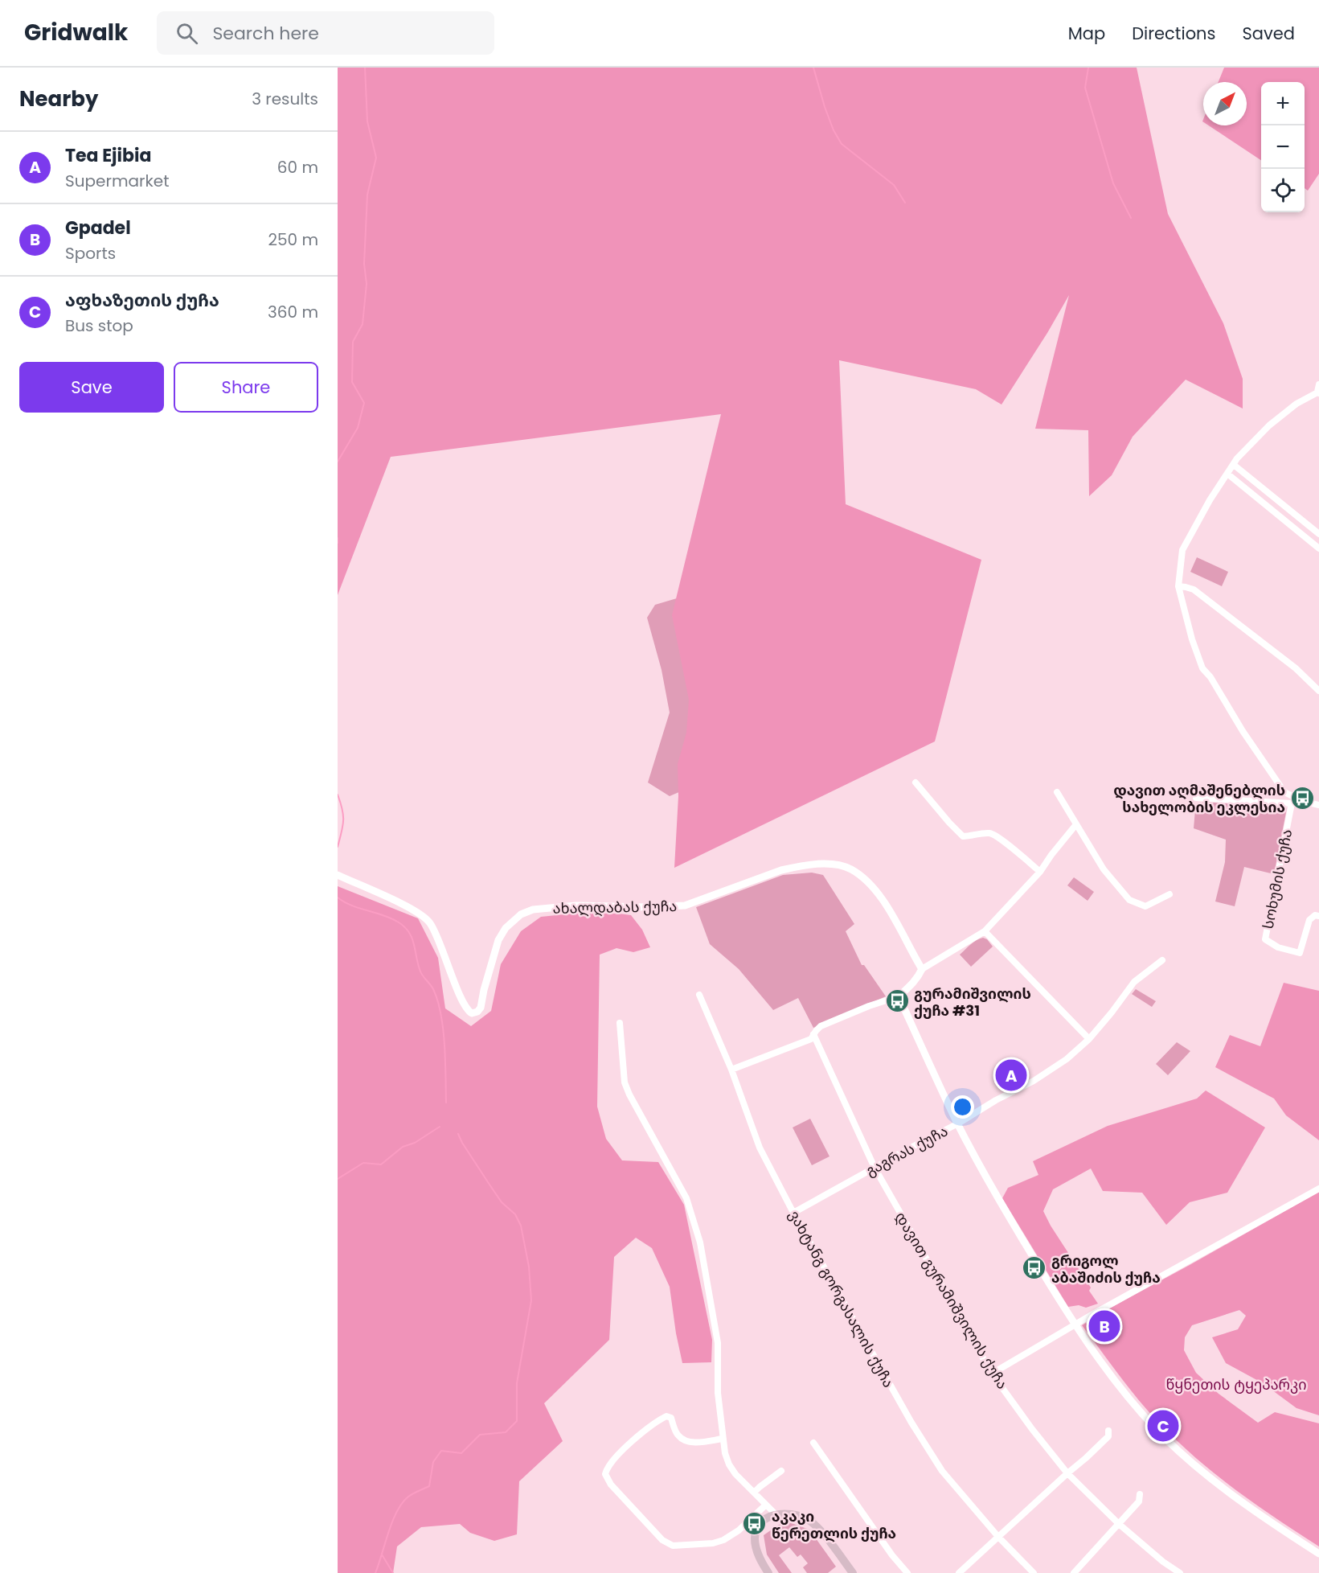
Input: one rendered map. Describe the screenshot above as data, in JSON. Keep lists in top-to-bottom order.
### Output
{
  "streets": {
    "street": [
      "სოხუმის ქუჩა",
      "ახალდაბას ქუჩა",
      "გაგრას ქუჩა",
      "ვახტანგ გორგასალის ქუჩა",
      "დავით გურამიშვილის ქუჩა"
    ]
  },
  "crossings": [
    ["გაგრას ქუჩა", "ვახტანგ გორგასალის ქუჩა"],
    ["გაგრას ქუჩა", "დავით გურამიშვილის ქუჩა"]
  ],
  "parks": ["წყნეთის ტყეპარკი"],
  "places": {
    "bus stop": [
      "დავით აღმაშენებლის სახელობის ეკლესია",
      "გურამიშვილის ქუჩა #31",
      "გრიგოლ აბაშიძის ქუჩა",
      "აკაკი წერეთლის ქუჩა"
    ]
  },
  "north": "top right",
  "page": {
    "header": "Gridwalk",
    "search": "Search here",
    "nav": ["Map", "Directions", "Saved"],
    "heading": ["Nearby", "3 results"],
    "map_buttons": ["+", "−"],
    "list": [
      {
        "mark": "A",
        "name": "Tea Ejibia",
        "note": "Supermarket",
        "value": "60 m"
      },
      {
        "mark": "B",
        "name": "Gpadel",
        "note": "Sports",
        "value": "250 m"
      },
      {
        "mark": "C",
        "name": "აფხაზეთის ქუჩა",
        "note": "Bus stop",
        "value": "360 m"
      }
    ],
    "buttons": ["Save", "Share"],
    "pins": ["A", "B", "C"]
  }
}
